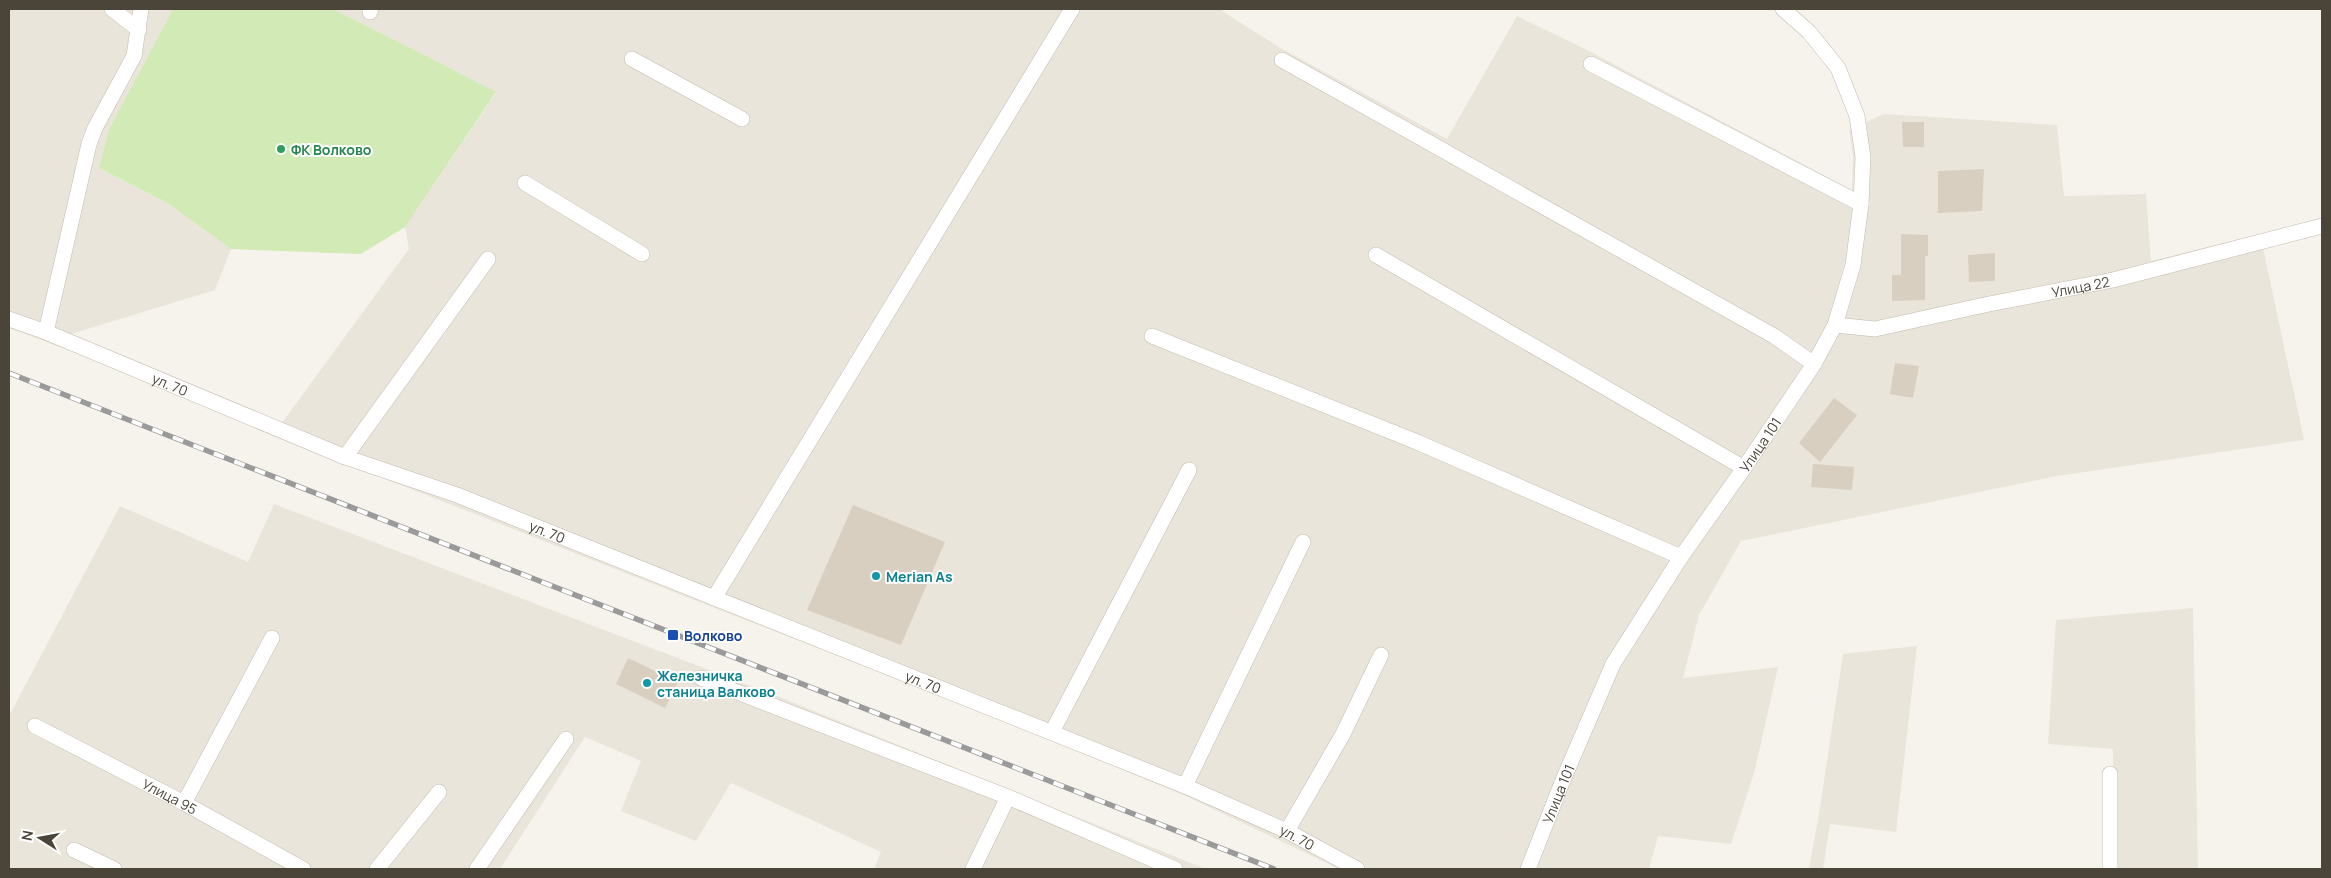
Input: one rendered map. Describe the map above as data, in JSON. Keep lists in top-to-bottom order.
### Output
{
  "streets": {
    "street": [
      "Улица 22",
      "ул. 70",
      "Улица 101",
      "Улица 95"
    ]
  },
  "crossings": [
    ["Улица 22", "Улица 101"]
  ],
  "places": {
    "other": ["ФК Волково", "Merian As", "Железничка станица Валково"],
    "transit": ["Волково"]
  },
  "north": "left"
}
